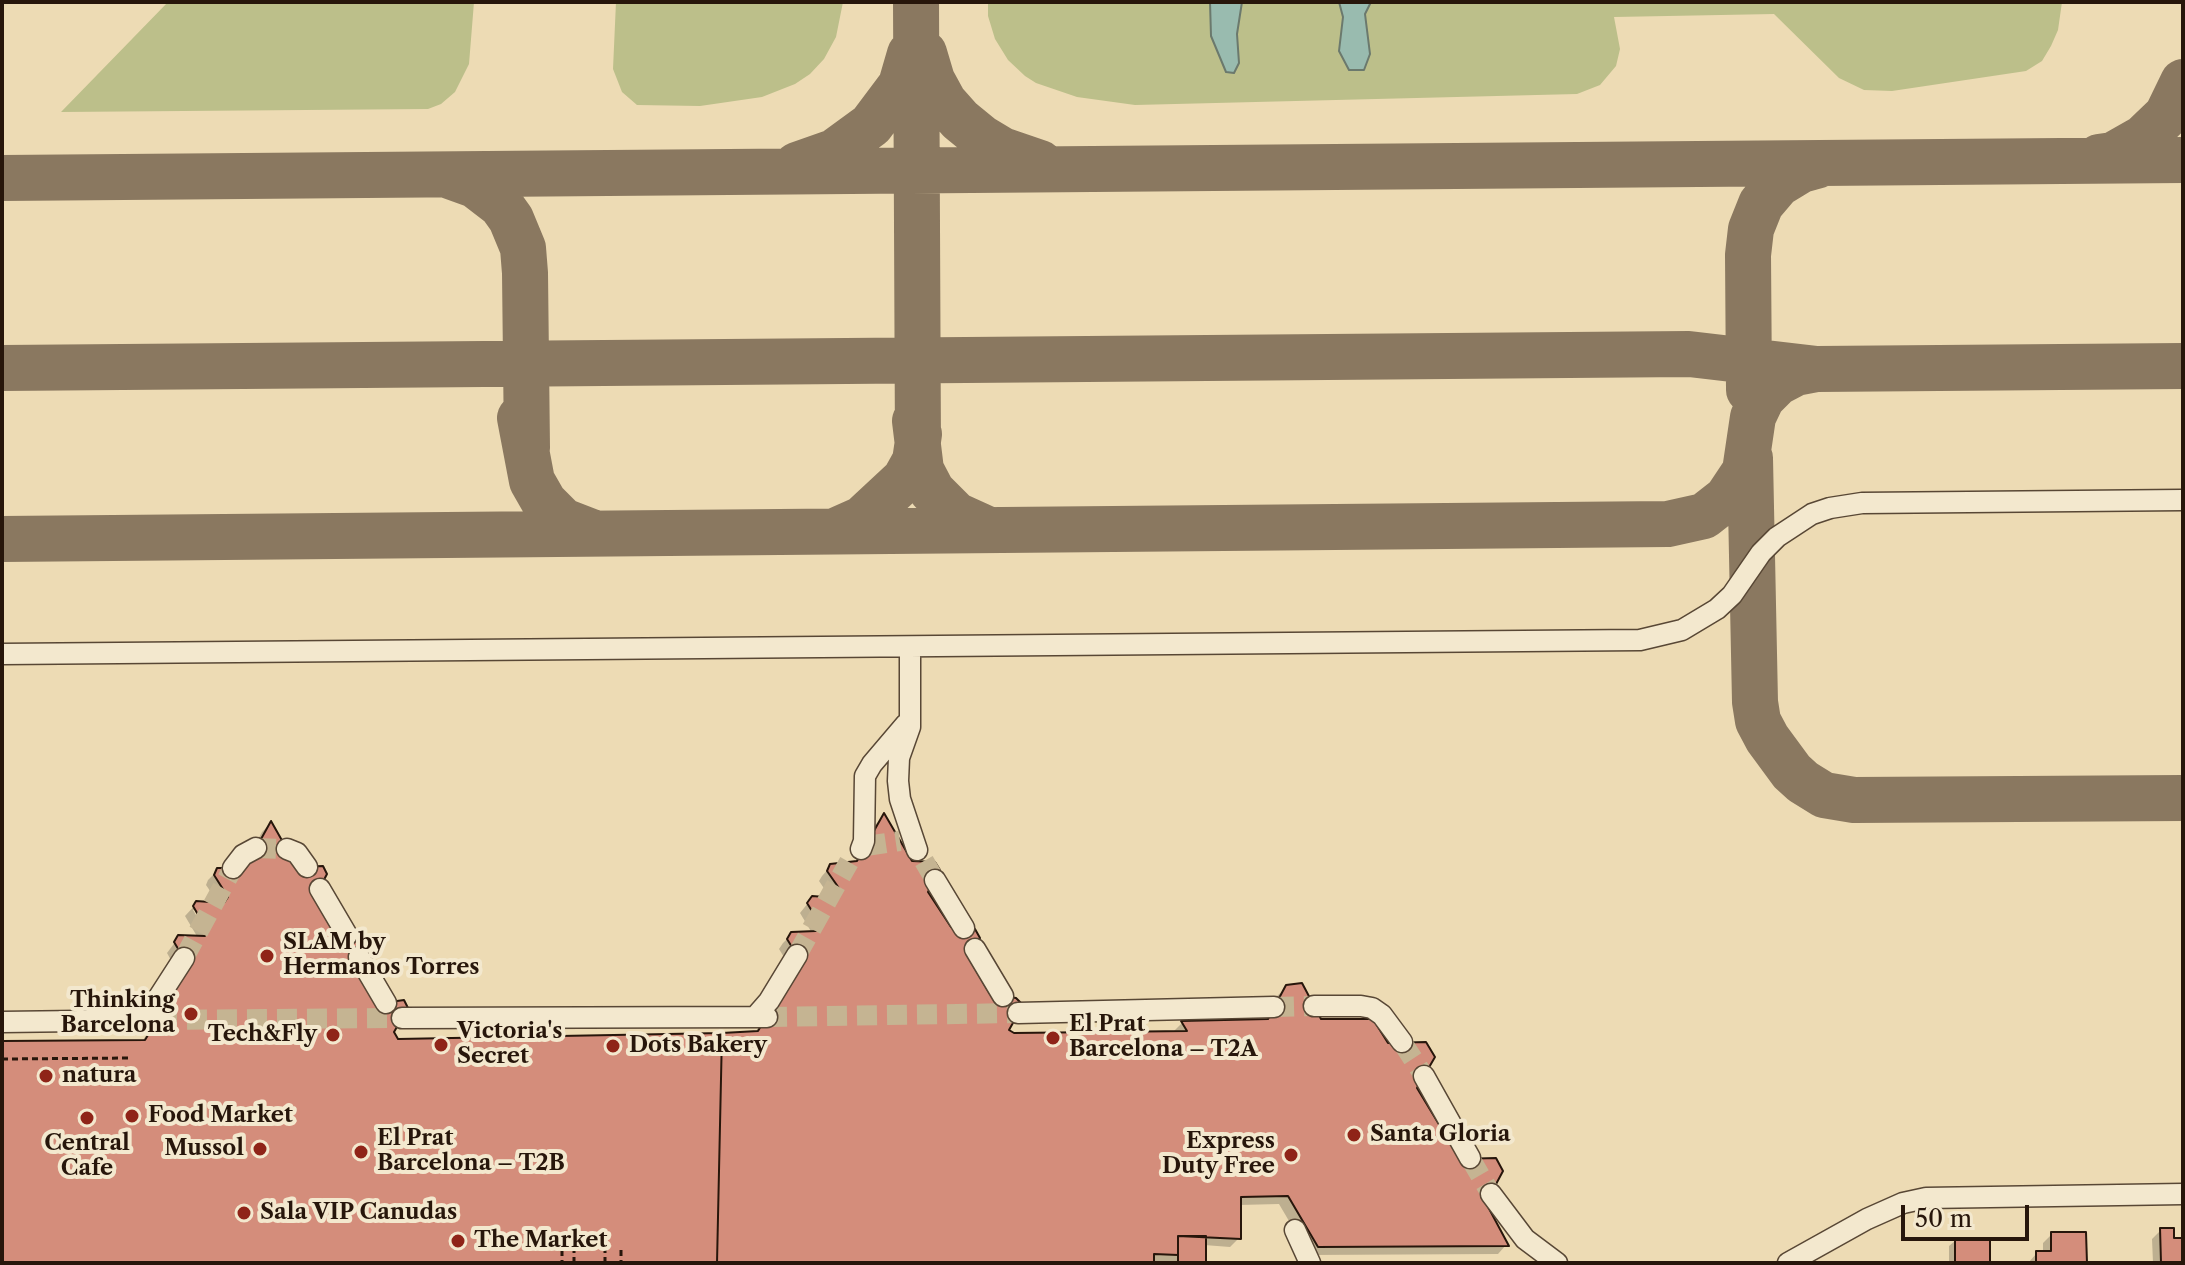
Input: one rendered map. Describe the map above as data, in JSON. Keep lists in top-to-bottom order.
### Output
{
  "places": [
    "SLAM by Hermanos Torres",
    "Thinking Barcelona",
    "Tech&Fly",
    "El Prat Barcelona – T2A",
    "Victoria's Secret",
    "Dots Bakery",
    "natura",
    "Food Market",
    "Central Cafe",
    "Santa Gloria",
    "Mussol",
    "El Prat Barcelona – T2B",
    "Express Duty Free",
    "Sala VIP Canudas",
    "The Market"
  ],
  "scale_bar": "50 m"
}
